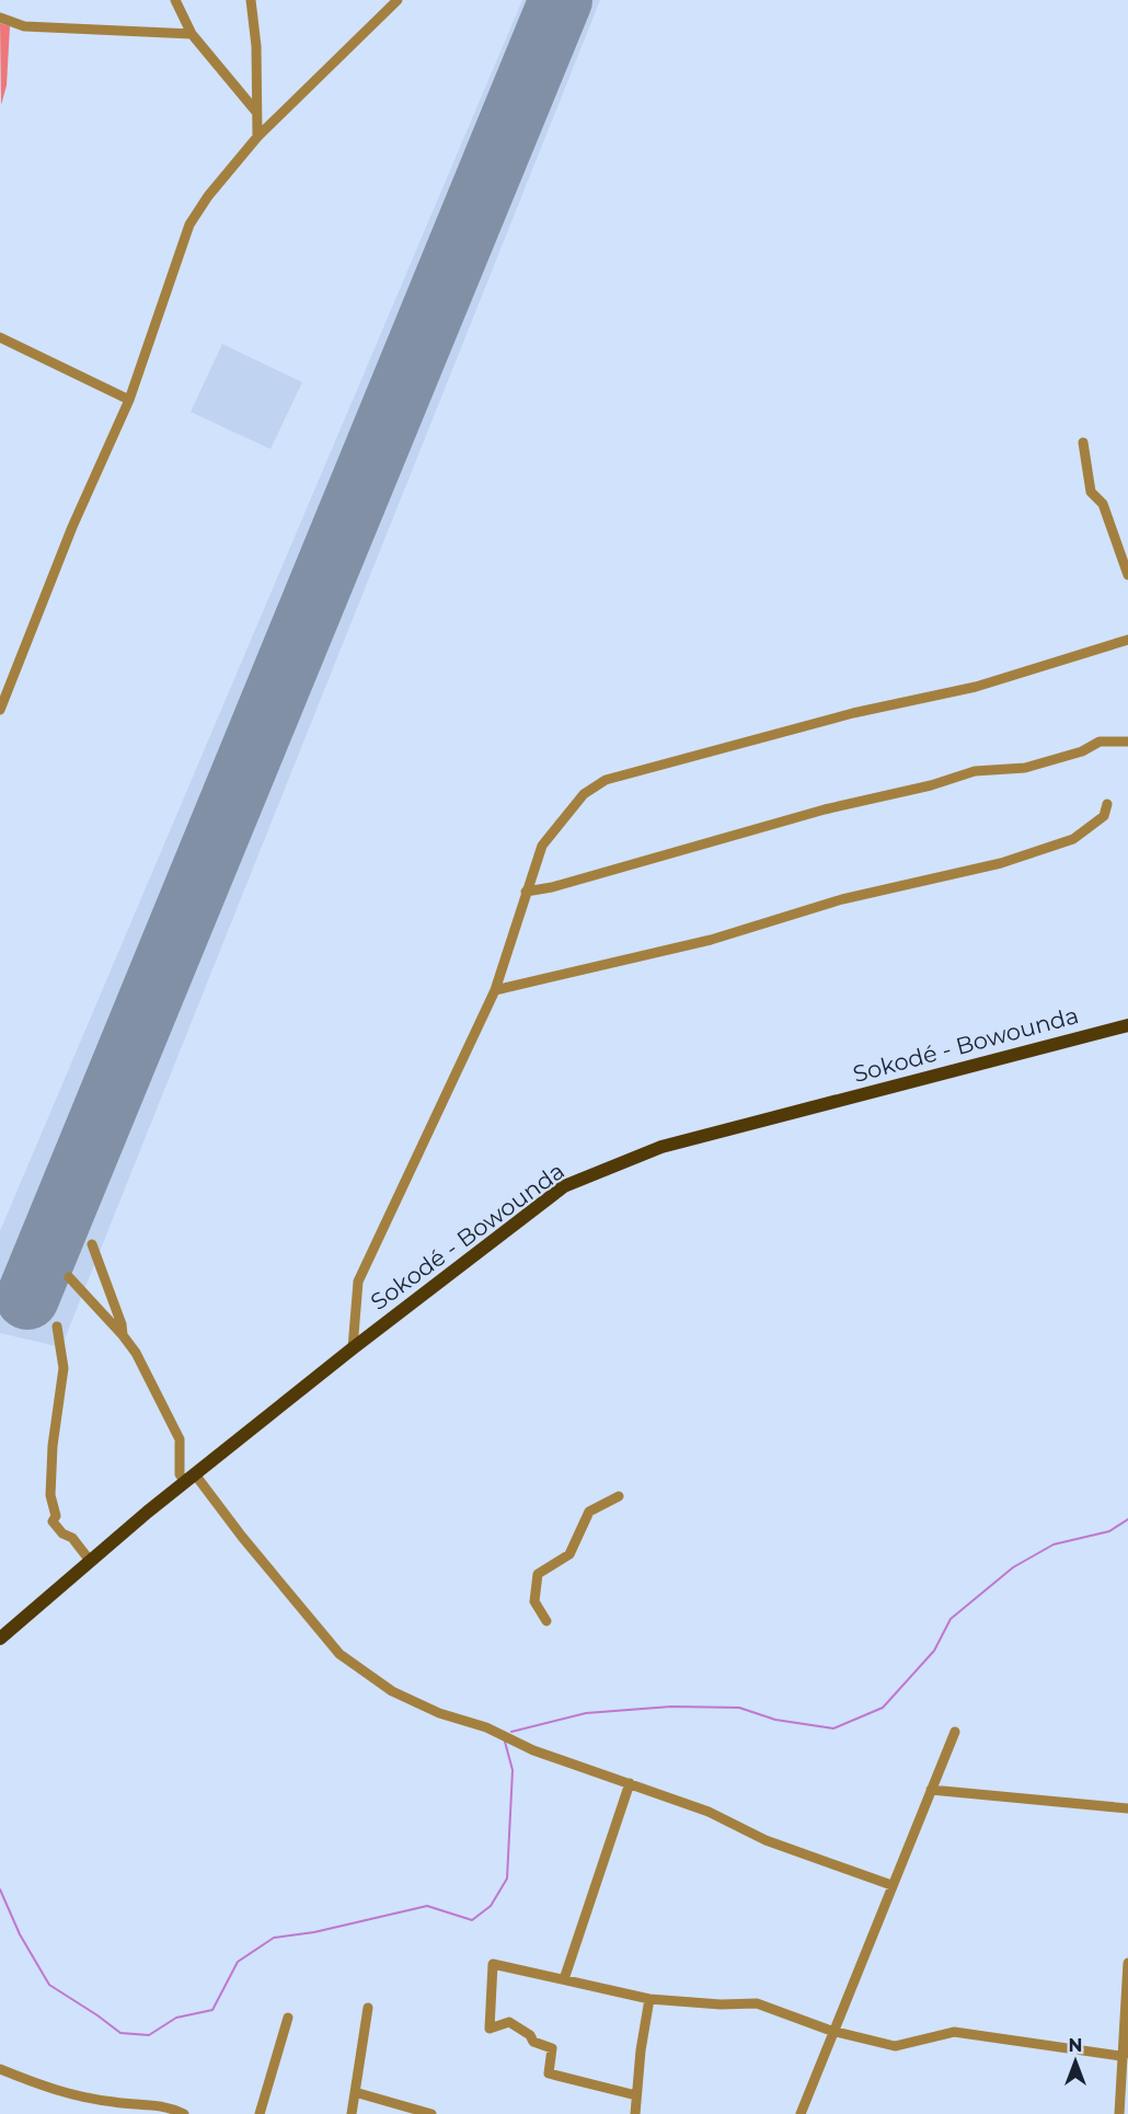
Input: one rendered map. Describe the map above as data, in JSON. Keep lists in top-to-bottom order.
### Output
{
  "streets": {
    "main road": ["Sokodé - Bowounda"]
  },
  "north": "top"
}
